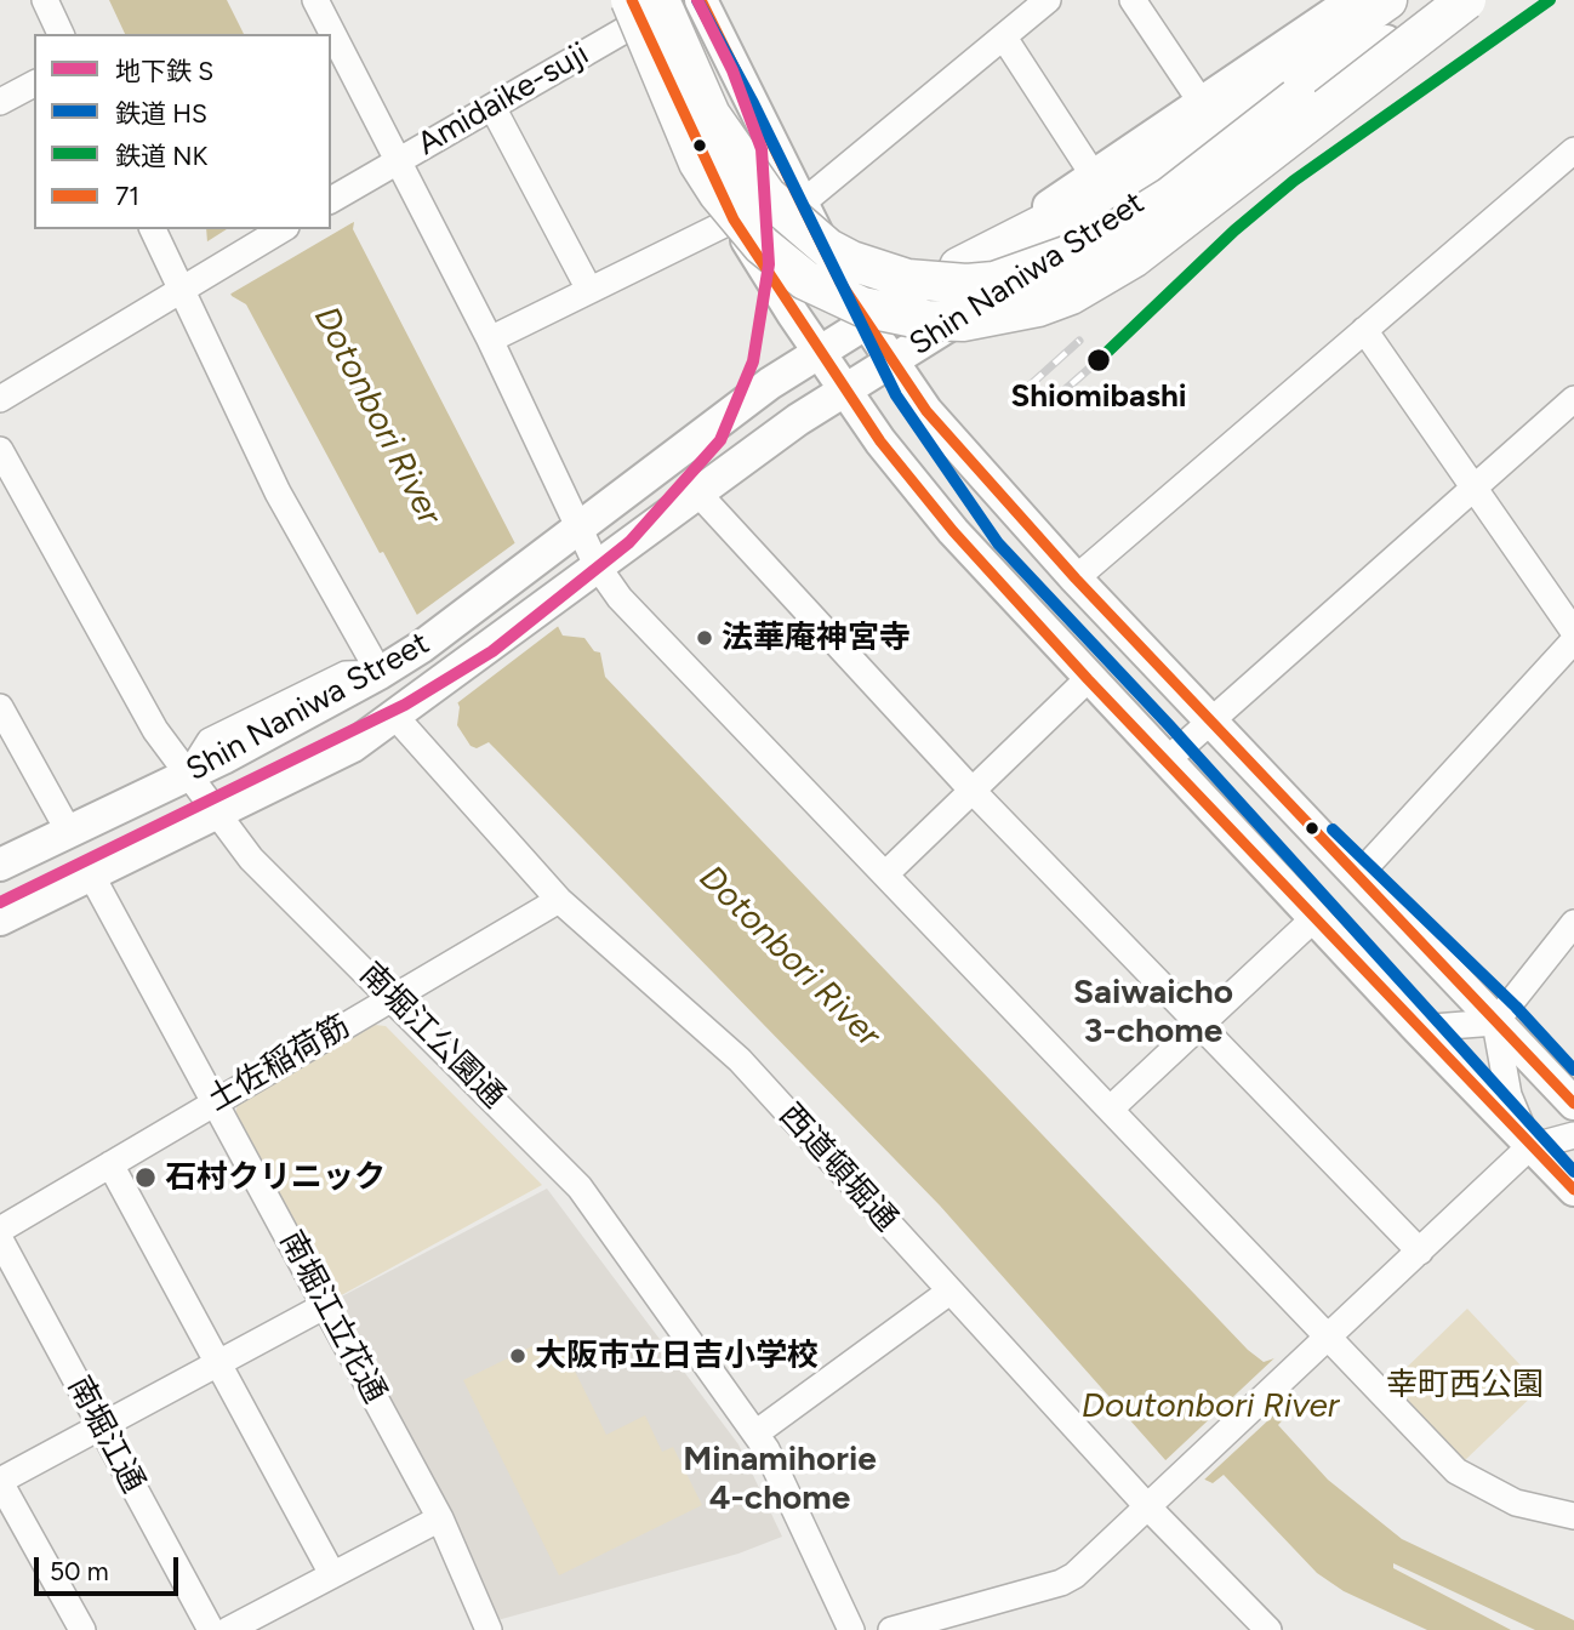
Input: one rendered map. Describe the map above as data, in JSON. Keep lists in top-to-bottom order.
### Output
{
  "streets": {
    "main road": ["Shin Naniwa Street"],
    "street": [
      "Amidaike-suji",
      "南堀江公園通",
      "土佐稲荷筋",
      "西道頓堀通",
      "南堀江立花通",
      "南堀江通"
    ]
  },
  "crossings": [
    ["Shin Naniwa Street", "南堀江公園通"],
    ["Shin Naniwa Street", "西道頓堀通"],
    ["Shin Naniwa Street", "南堀江立花通"],
    ["南堀江公園通", "土佐稲荷筋"],
    ["土佐稲荷筋", "西道頓堀通"],
    ["土佐稲荷筋", "南堀江立花通"]
  ],
  "districts": ["Saiwaicho 3-chome", "Minamihorie 4-chome"],
  "water": ["Dotonbori River", "Doutonbori River"],
  "parks": ["幸町西公園"],
  "places": [
    "Shiomibashi",
    "法華庵神宮寺",
    "石村クリニック",
    "大阪市立日吉小学校"
  ],
  "lines": [
    "metro line S",
    "rail line HS",
    "rail line NK",
    "transit line 71"
  ],
  "legend": [
    "地下鉄 S",
    "鉄道 HS",
    "鉄道 NK",
    "71"
  ],
  "scale_bar": "50 m"
}
